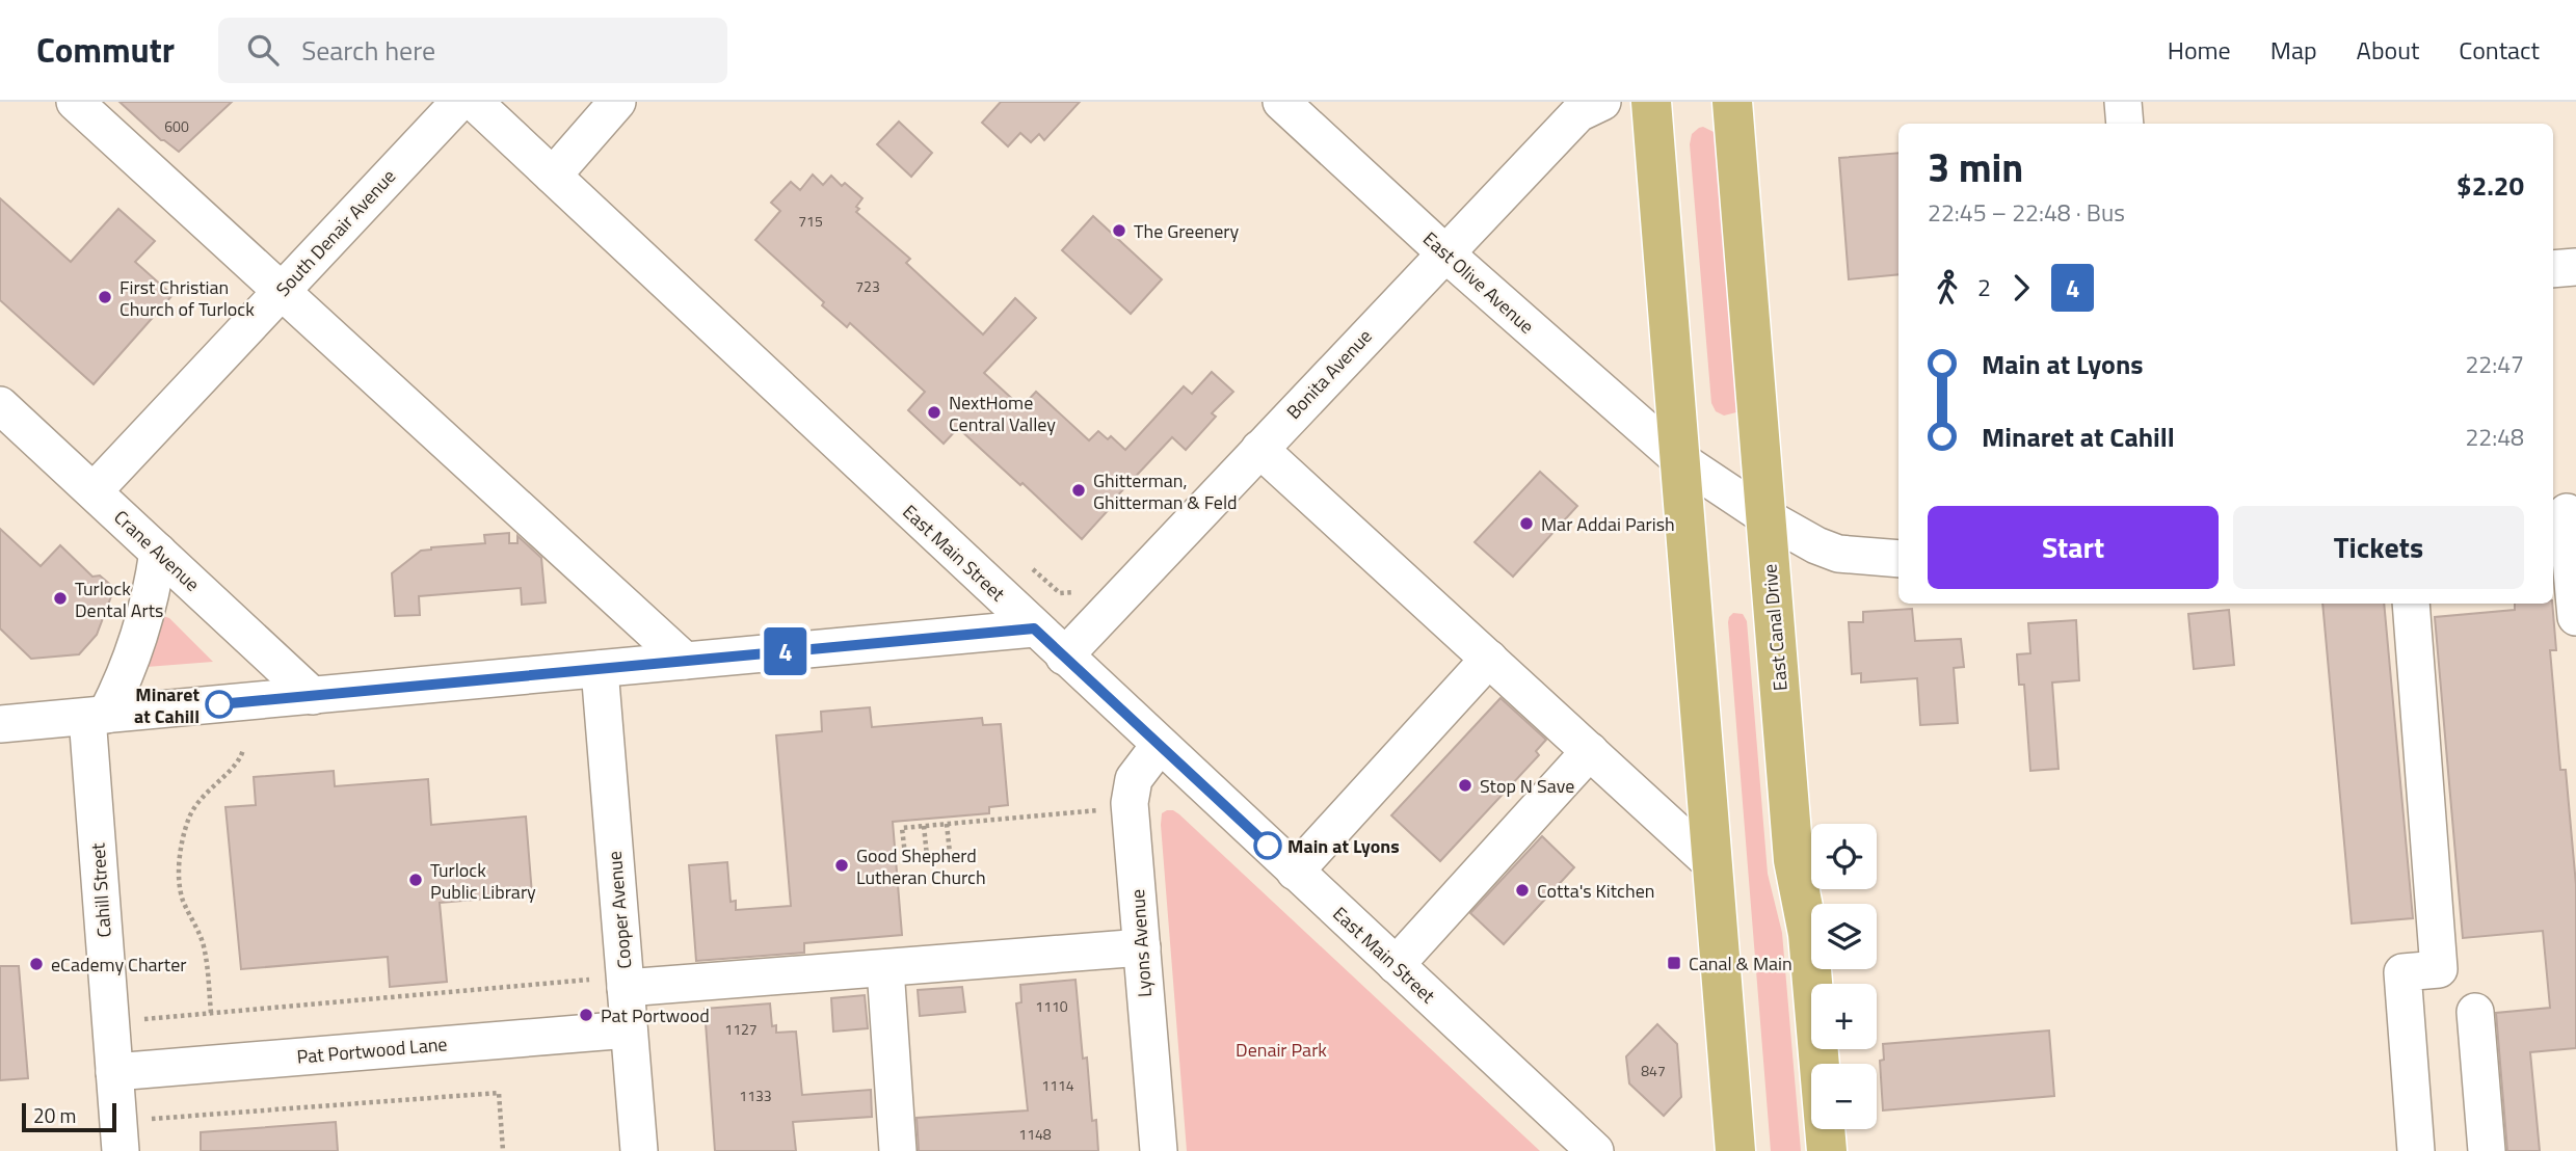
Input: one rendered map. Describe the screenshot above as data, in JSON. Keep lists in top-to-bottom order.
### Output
{
  "streets": {
    "main road": ["East Canal Drive"],
    "street": [
      "South Denair Avenue",
      "East Olive Avenue",
      "Bonita Avenue",
      "Crane Avenue",
      "East Main Street",
      "Cahill Street",
      "Cooper Avenue",
      "Lyons Avenue",
      "Pat Portwood Lane"
    ]
  },
  "crossings": [
    ["South Denair Avenue", "Crane Avenue"],
    ["East Olive Avenue", "Bonita Avenue"],
    ["East Olive Avenue", "East Canal Drive"],
    ["Bonita Avenue", "East Main Street"],
    ["East Main Street", "Lyons Avenue"],
    ["Cahill Street", "Pat Portwood Lane"],
    ["Cooper Avenue", "Pat Portwood Lane"]
  ],
  "parks": ["Denair Park"],
  "places": {
    "other": [
      "The Greenery",
      "First Christian Church of Turlock",
      "NextHome Central Valley",
      "Ghitterman, Ghitterman & Feld",
      "Mar Addai Parish",
      "Turlock Dental Arts",
      "Minaret at Cahill",
      "Stop N Save",
      "Main at Lyons",
      "Good Shepherd Lutheran Church",
      "Turlock Public Library",
      "Cotta's Kitchen",
      "eCademy Charter",
      "Pat Portwood"
    ],
    "transit": ["Canal & Main"]
  },
  "lines": ["bus line 4"],
  "house_numbers": [
    "600",
    "715",
    "723",
    "1110",
    "1127",
    "847",
    "1114",
    "1133",
    "1148"
  ],
  "scale_bar": "20 m",
  "page": {
    "header": "Commutr",
    "search": "Search here",
    "nav": [
      "Home",
      "Map",
      "About",
      "Contact"
    ],
    "on_map": "4",
    "heading": ["3 min", "22:45 – 22:48 · Bus", "$2.20"],
    "legs": ["2", "4"],
    "list": [
      {
        "name": "Main at Lyons",
        "value": "22:47"
      },
      {
        "name": "Minaret at Cahill",
        "value": "22:48"
      }
    ],
    "buttons": ["Start", "Tickets"],
    "map_buttons": ["+", "−"],
    "scale": "20 m"
  }
}
